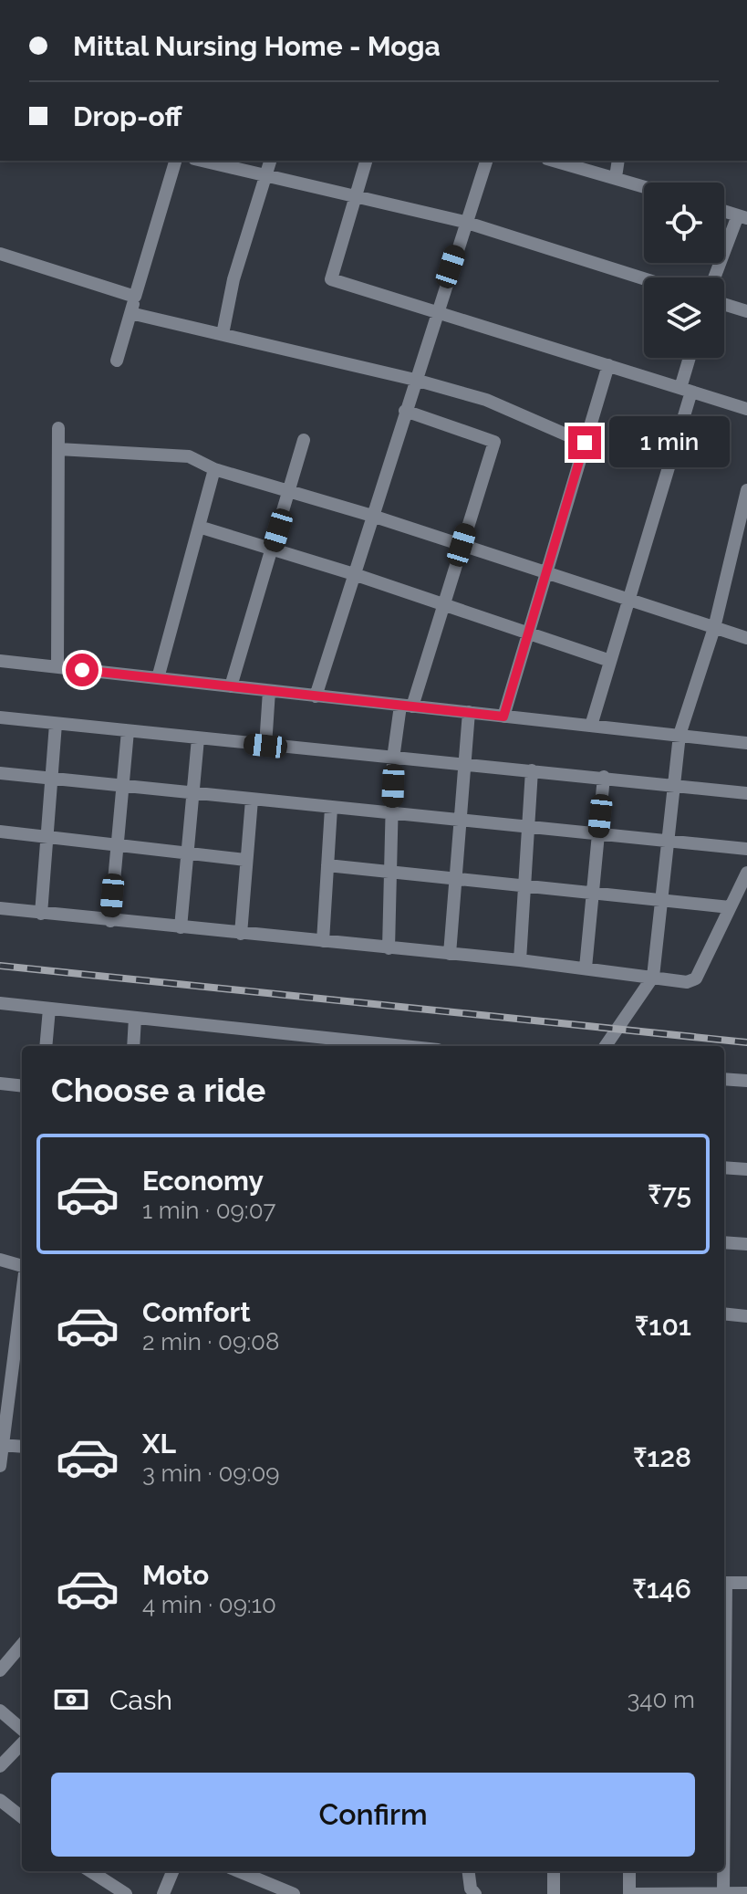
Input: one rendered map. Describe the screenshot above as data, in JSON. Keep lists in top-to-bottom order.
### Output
{
  "page": {
    "banner": ["Mittal Nursing Home - Moga", "Drop-off"],
    "bubble": "1 min",
    "heading": "Choose a ride",
    "list": [
      {
        "name": "Economy",
        "note": "1 min · 09:07",
        "value": "₹75"
      },
      {
        "name": "Comfort",
        "note": "2 min · 09:08",
        "value": "₹101"
      },
      {
        "name": "XL",
        "note": "3 min · 09:09",
        "value": "₹128"
      },
      {
        "name": "Moto",
        "note": "4 min · 09:10",
        "value": "₹146"
      }
    ],
    "pay": ["Cash", "340 m"],
    "buttons": "Confirm"
  }
}
